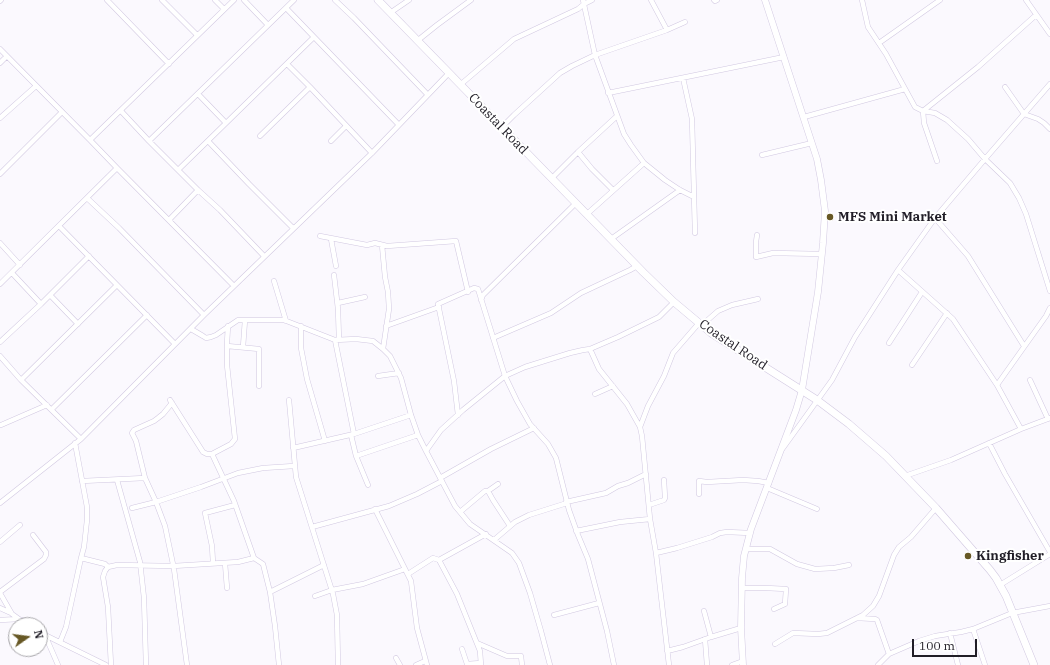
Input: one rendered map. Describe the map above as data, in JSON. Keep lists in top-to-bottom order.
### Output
{
  "streets": {
    "main road": ["Coastal Road"]
  },
  "places": ["MFS Mini Market", "Kingfisher"],
  "scale_bar": "100 m",
  "north": "right"
}
